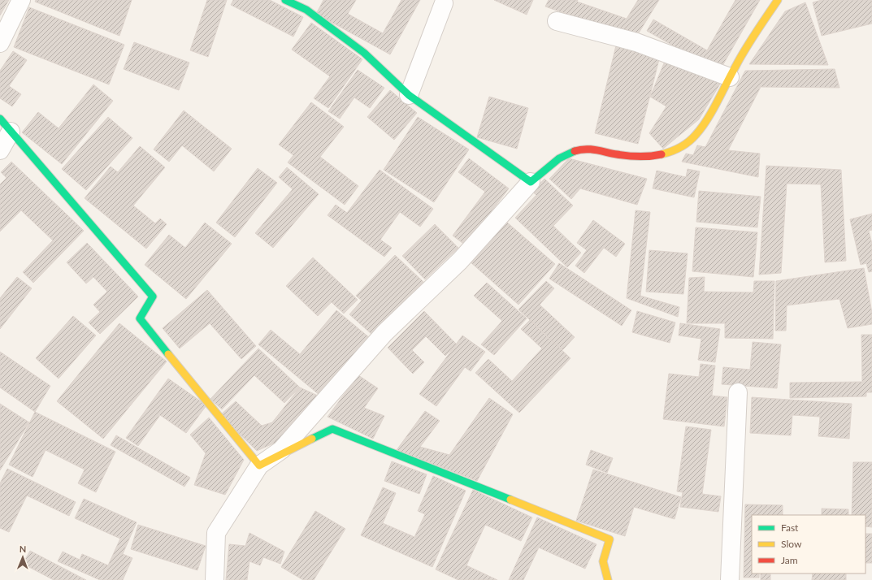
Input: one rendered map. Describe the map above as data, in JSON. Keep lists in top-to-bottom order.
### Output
{
  "legend": ["Fast", "Slow", "Jam"],
  "north": "top"
}
